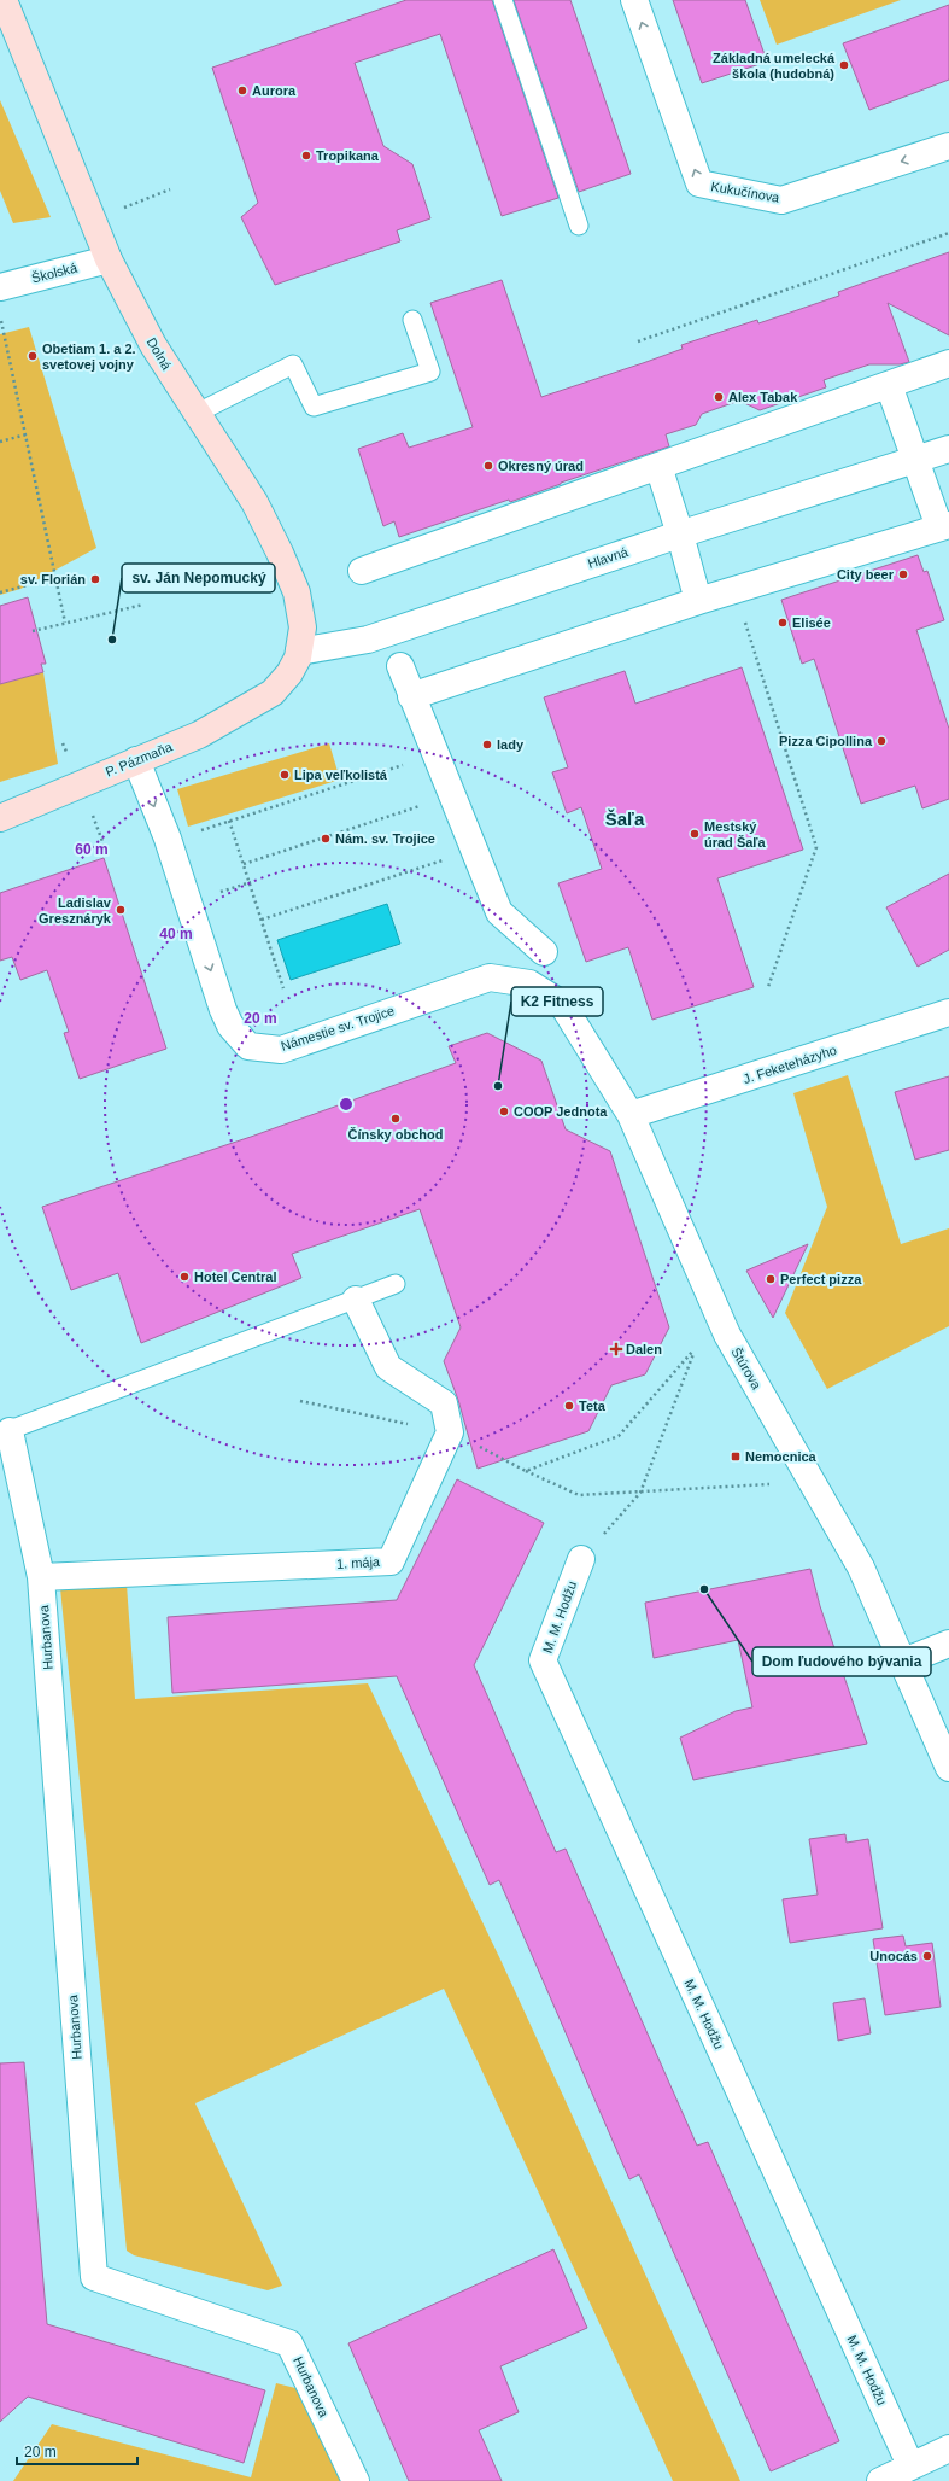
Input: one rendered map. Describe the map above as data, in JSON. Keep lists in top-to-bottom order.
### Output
{
  "streets": {
    "main road": ["Dolná", "P. Pázmaňa"],
    "street": [
      "Kukučínova",
      "Školská",
      "Hlavná",
      "Námestie sv. Trojice",
      "J. Feketeházyho",
      "Štúrova",
      "1. mája",
      "M. M. Hodžu",
      "Hurbanova"
    ]
  },
  "crossings": [
    ["Školská", "Dolná"],
    ["Dolná", "Hlavná"],
    ["Dolná", "P. Pázmaňa"],
    ["P. Pázmaňa", "Námestie sv. Trojice"],
    ["Námestie sv. Trojice", "Štúrova"],
    ["J. Feketeházyho", "Štúrova"],
    ["1. mája", "Hurbanova"]
  ],
  "districts": ["Šaľa"],
  "places": {
    "other": [
      "Základná umelecká škola (hudobná)",
      "Aurora",
      "Tropikana",
      "Obetiam 1. a 2. svetovej vojny",
      "Alex Tabak",
      "Okresný úrad",
      "City beer",
      "sv. Florián",
      "Elisée",
      "sv. Ján Nepomucký",
      "Pizza Cipollina",
      "lady",
      "Lipa veľkolistá",
      "Mestský úrad Šaľa",
      "Nám. sv. Trojice",
      "Ladislav Gresznáryk",
      "K2 Fitness",
      "COOP Jednota",
      "Čínsky obchod",
      "Hotel Central",
      "Perfect pizza",
      "Teta",
      "Dom ľudového bývania",
      "Unocás"
    ],
    "health": ["Dalen"],
    "transit": ["Nemocnica"]
  },
  "scale_bar": "20 m",
  "rings": ["60 m", "40 m", "20 m"]
}
